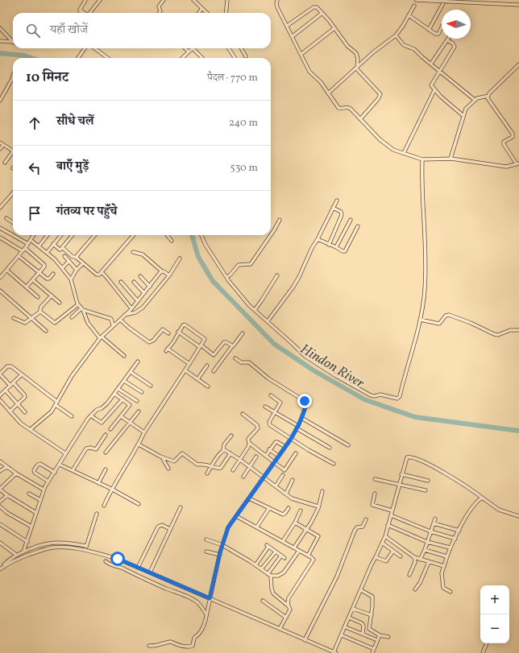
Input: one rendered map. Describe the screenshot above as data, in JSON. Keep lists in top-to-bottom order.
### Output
{
  "water": ["Hindon River"],
  "north": "left",
  "page": {
    "search": "यहाँ खोजें",
    "heading": ["10 मिनट", "पैदल · 770 m"],
    "list": [
      ["सीधे चलें", "240 m"],
      ["बाएँ मुड़ें", "530 m"],
      "गंतव्य पर पहुँचे"
    ],
    "map_buttons": ["+", "−"]
  }
}
